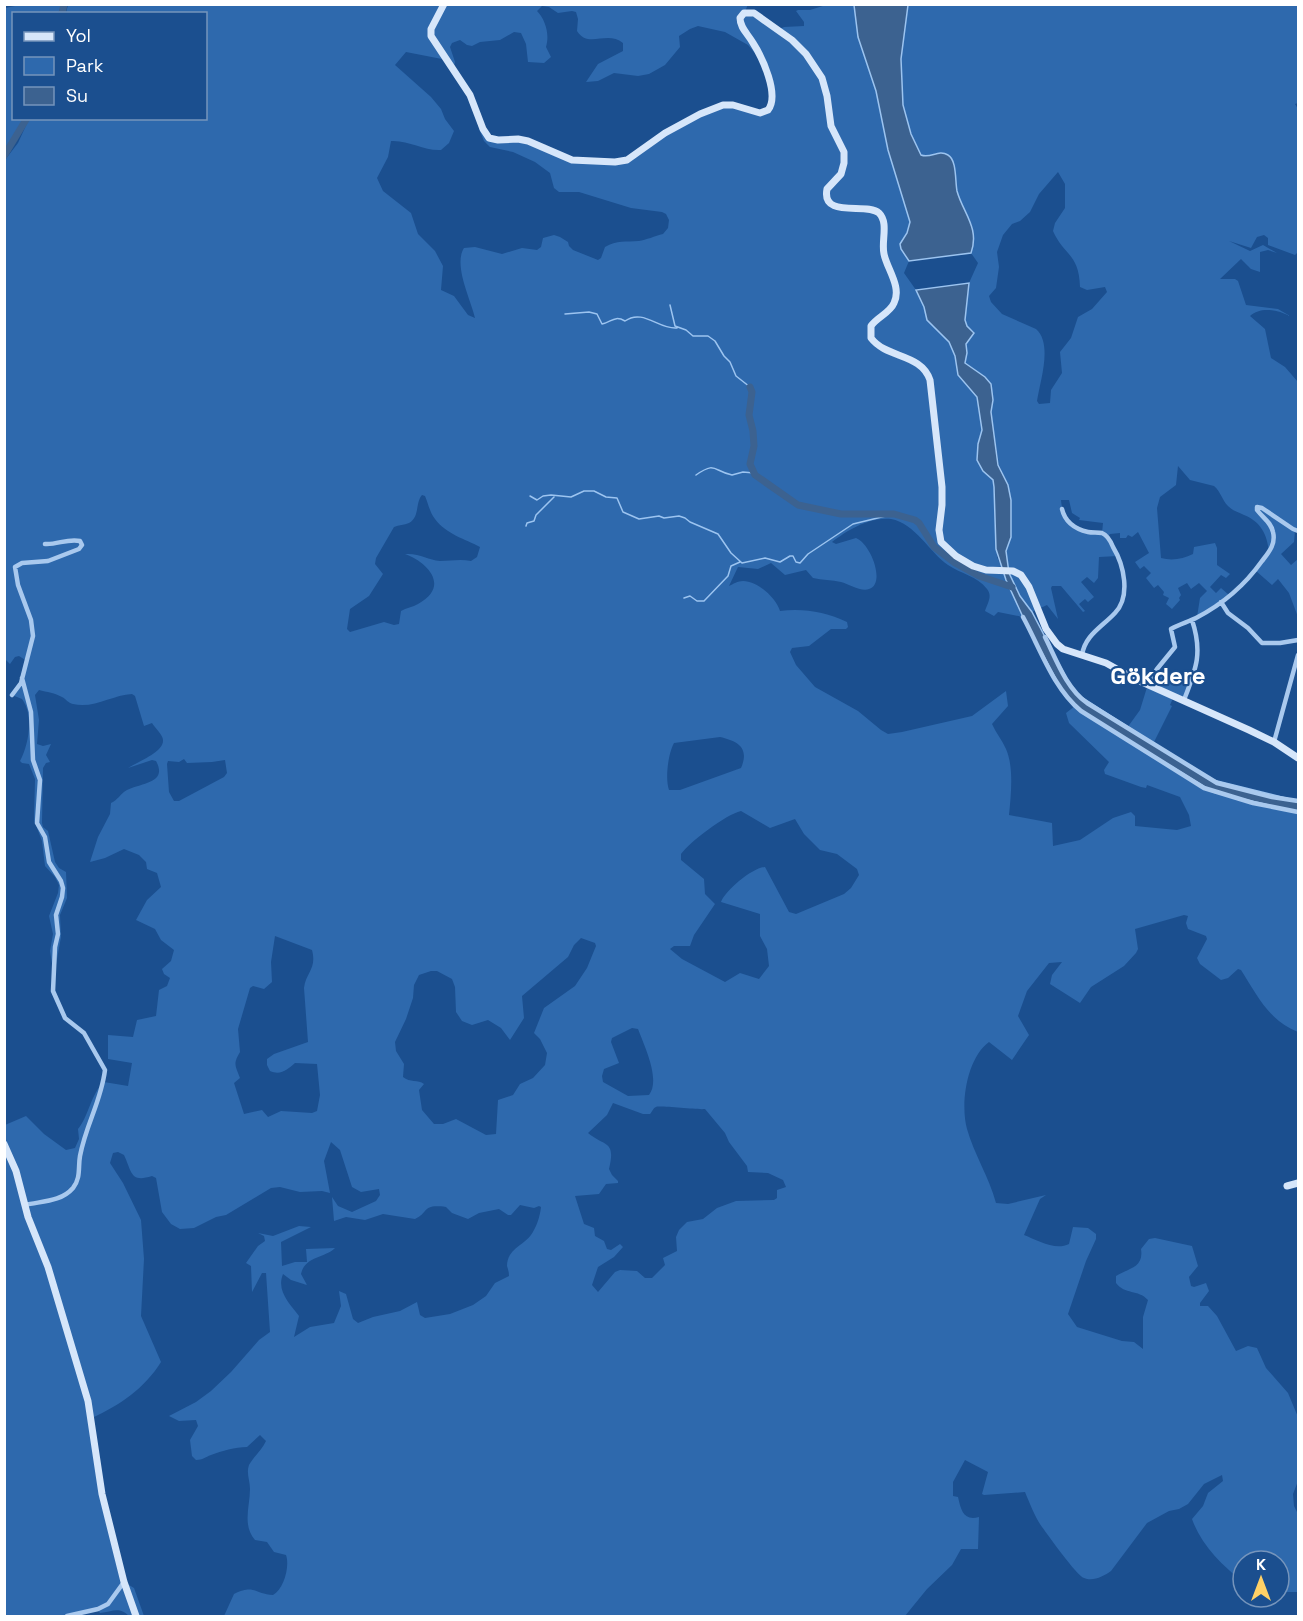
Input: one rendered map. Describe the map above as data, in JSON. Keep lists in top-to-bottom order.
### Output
{
  "districts": ["Gökdere"],
  "legend": ["Yol", "Park", "Su"],
  "north": "top"
}
